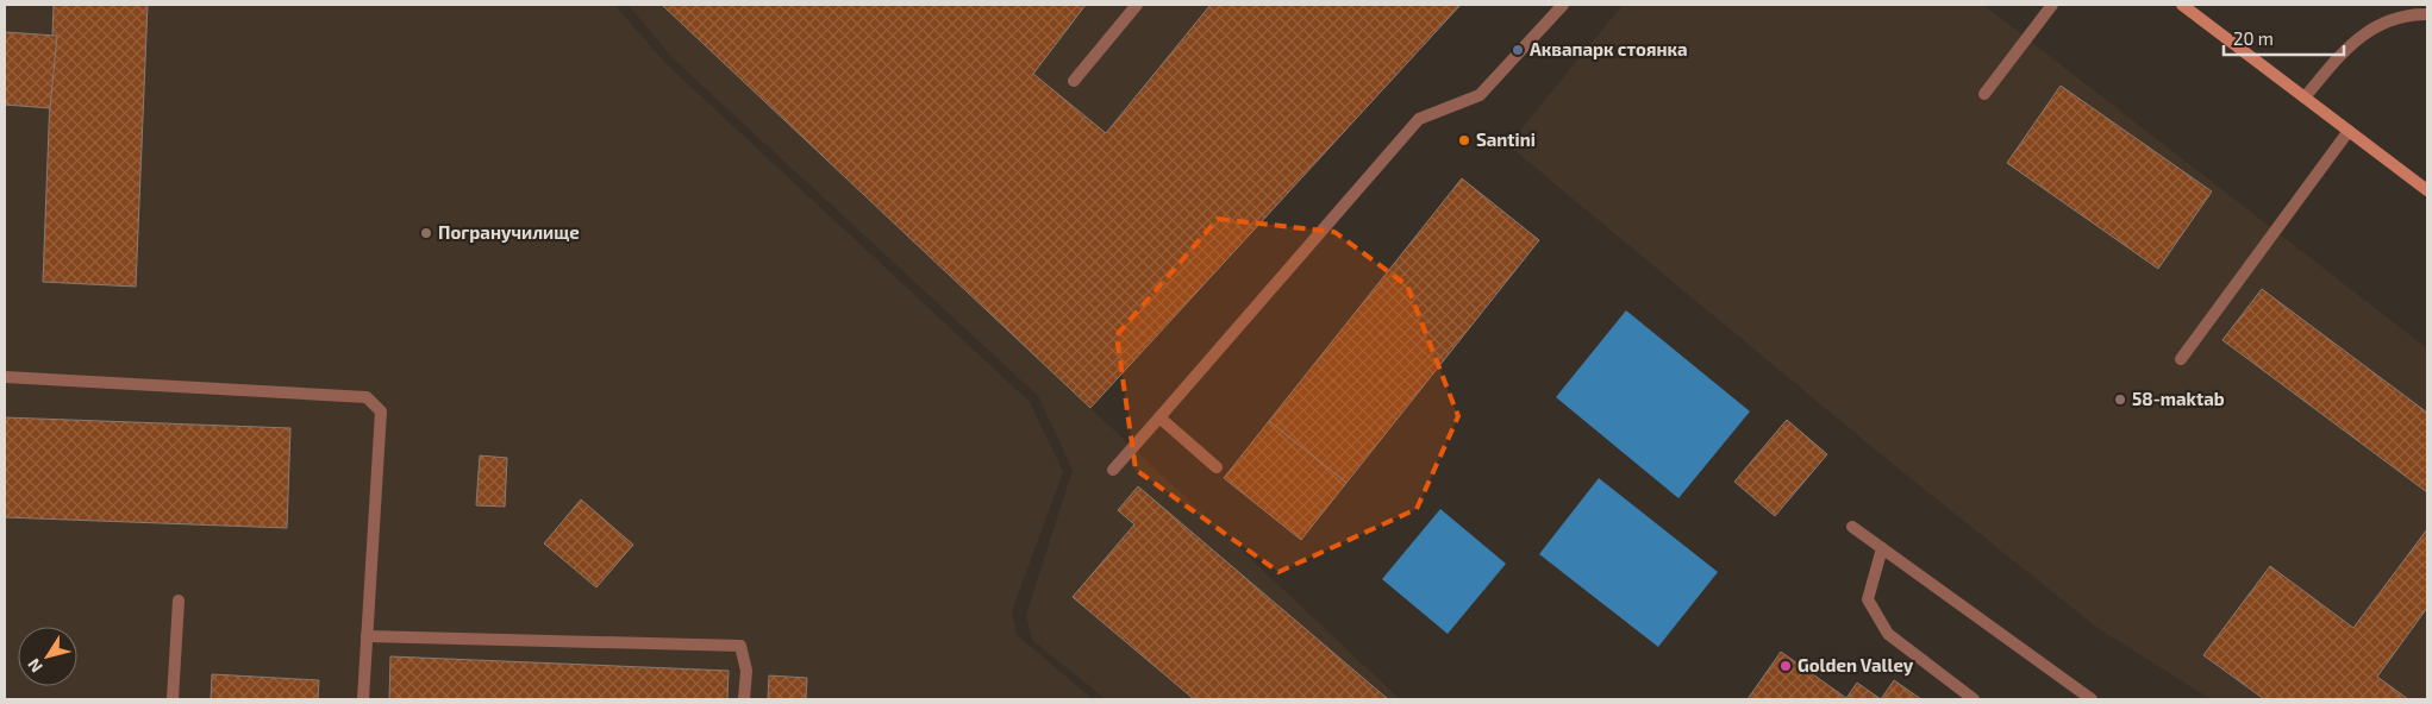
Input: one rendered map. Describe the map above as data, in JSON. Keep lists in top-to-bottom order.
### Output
{
  "places": [
    "Аквапарк стоянка",
    "Santini",
    "Погранучилище",
    "58-maktab",
    "Golden Valley"
  ],
  "scale_bar": "20 m",
  "north": "bottom left"
}
